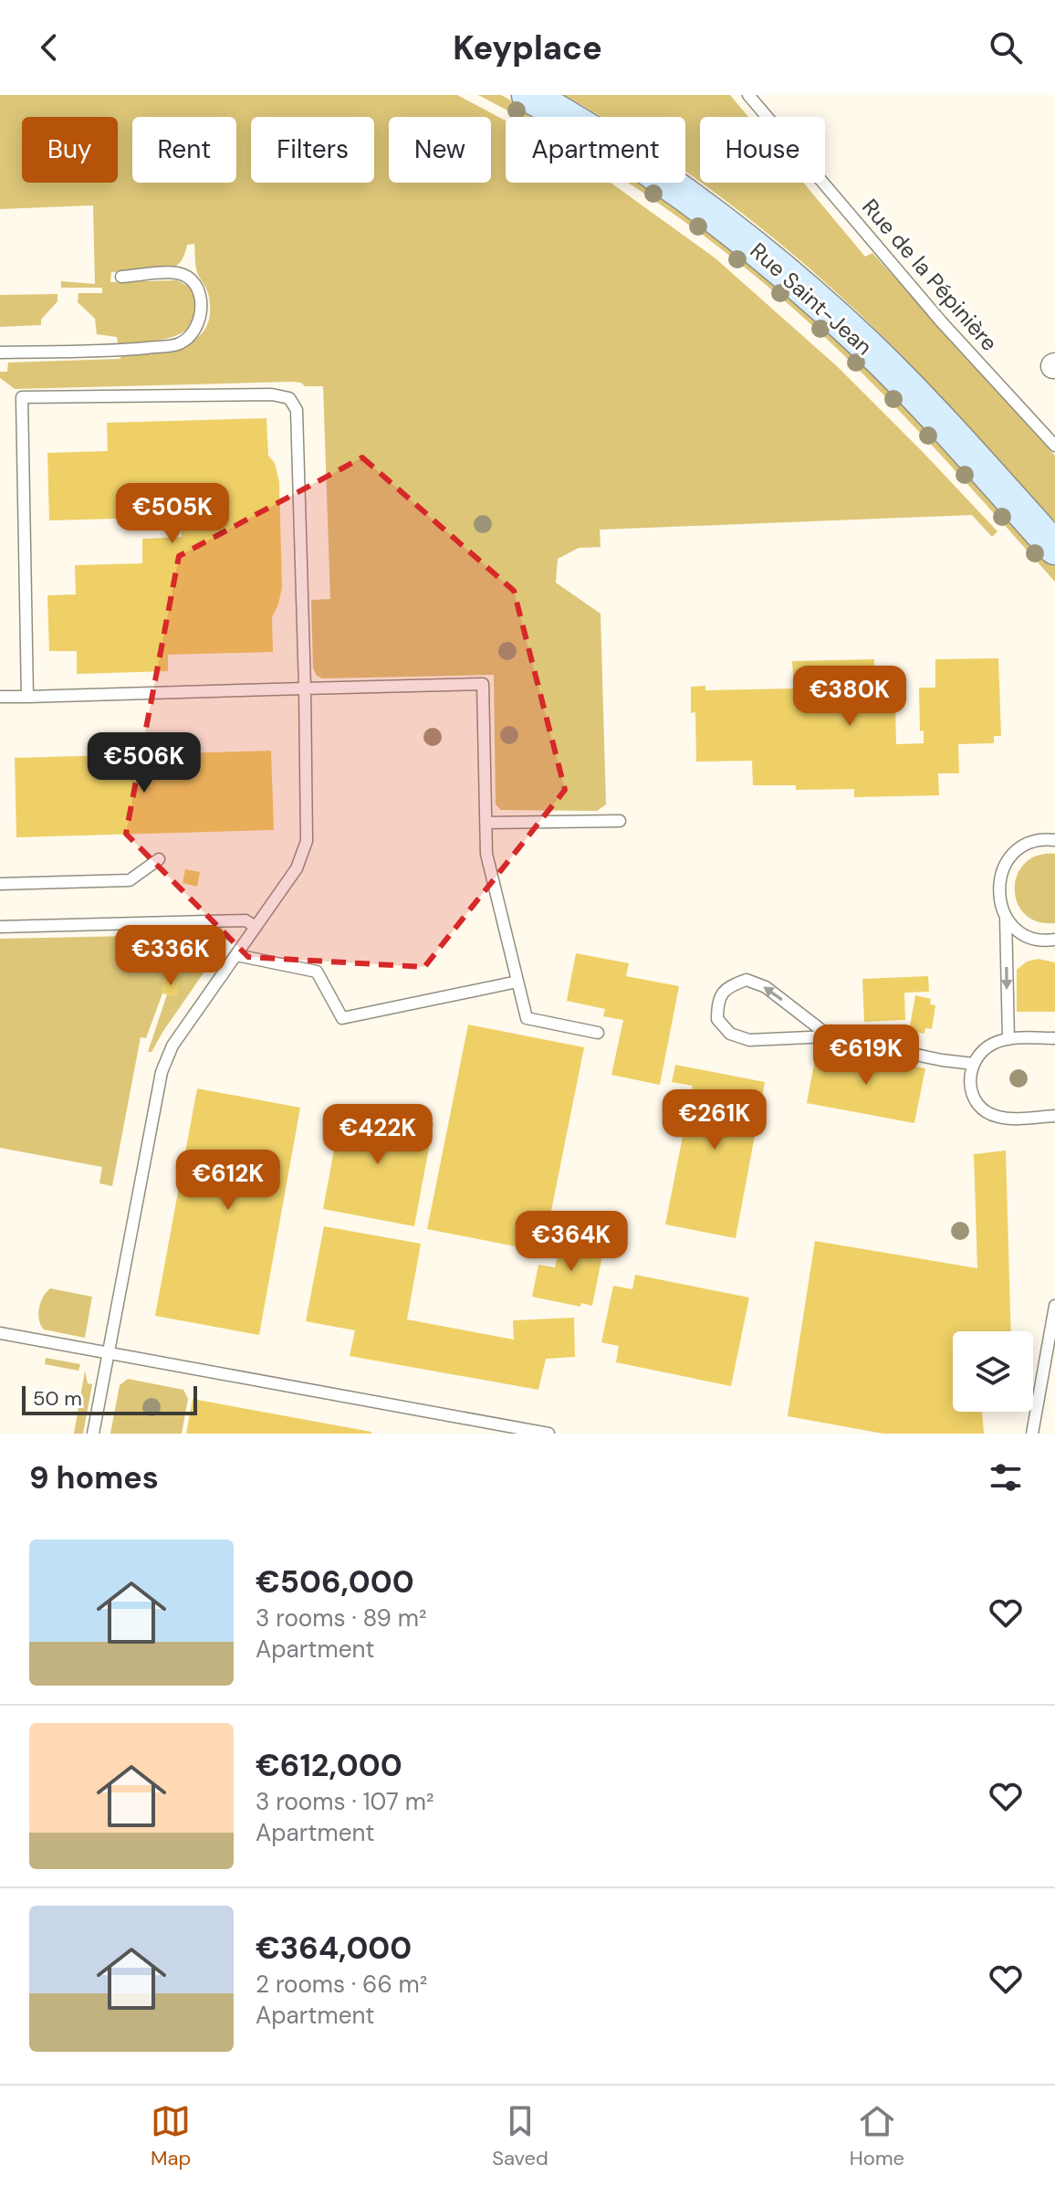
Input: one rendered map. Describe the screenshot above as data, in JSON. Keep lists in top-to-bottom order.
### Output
{
  "streets": {
    "street": ["Rue Saint-Jean"],
    "lane": ["Rue de la Pépinière"]
  },
  "scale_bar": "50 m",
  "page": {
    "header": "Keyplace",
    "chip": [
      "Buy",
      "Rent",
      "Filters",
      "New",
      "Apartment",
      "House"
    ],
    "price": [
      "€505K",
      "€380K",
      "€506K",
      "€336K",
      "€619K",
      "€261K",
      "€422K",
      "€612K",
      "€364K"
    ],
    "scale": "50 m",
    "heading": "9 homes",
    "list": [
      {
        "name": "€506,000",
        "note": "3 rooms · 89 m² · Apartment"
      },
      {
        "name": "€612,000",
        "note": "3 rooms · 107 m² · Apartment"
      },
      {
        "name": "€364,000",
        "note": "2 rooms · 66 m² · Apartment"
      }
    ],
    "tabs": ["Map", "Saved", "Home"]
  }
}
